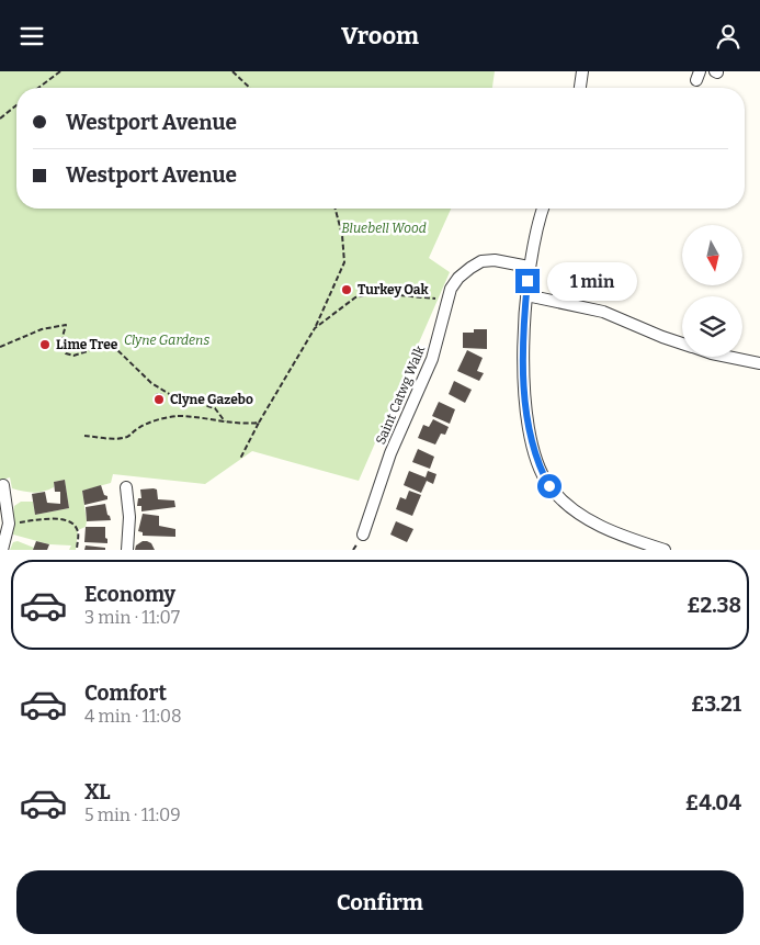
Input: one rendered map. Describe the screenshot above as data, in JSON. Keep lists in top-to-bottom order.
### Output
{
  "streets": {
    "street": ["Saint Catwg Walk"]
  },
  "parks": ["Bluebell Wood", "Clyne Gardens"],
  "places": ["Turkey Oak", "Lime Tree", "Clyne Gazebo"],
  "north": "bottom",
  "page": {
    "header": "Vroom",
    "banner": ["Westport Avenue", "Westport Avenue"],
    "bubble": "1 min",
    "list": [
      {
        "name": "Economy",
        "note": "3 min · 11:07",
        "value": "£2.38"
      },
      {
        "name": "Comfort",
        "note": "4 min · 11:08",
        "value": "£3.21"
      },
      {
        "name": "XL",
        "note": "5 min · 11:09",
        "value": "£4.04"
      }
    ],
    "buttons": "Confirm"
  }
}
